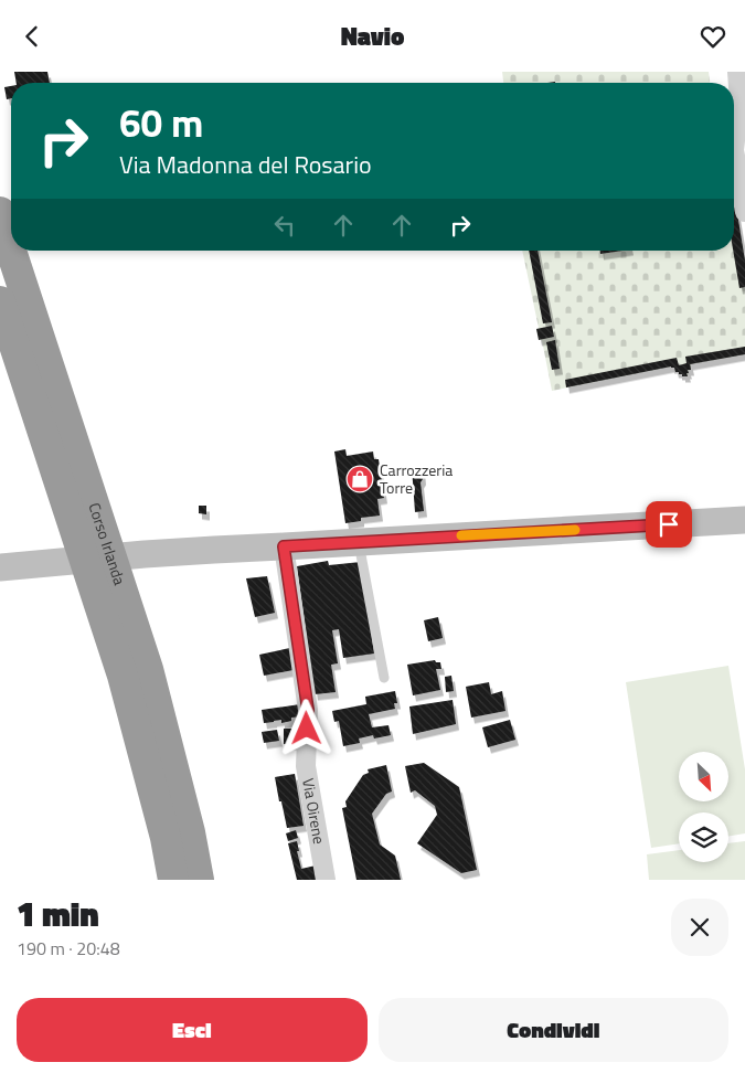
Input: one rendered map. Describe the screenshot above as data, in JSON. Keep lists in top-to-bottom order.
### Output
{
  "streets": {
    "highway": ["Corso Irlanda"],
    "street": ["Via Oirene"]
  },
  "places": {
    "shop": ["Carrozzeria Torre"]
  },
  "north": "bottom right",
  "page": {
    "header": "Navio",
    "turn": ["60 m", "Via Madonna del Rosario"],
    "heading": ["1 min", "190 m · 20:48"],
    "buttons": ["Esci", "Condividi"]
  }
}
